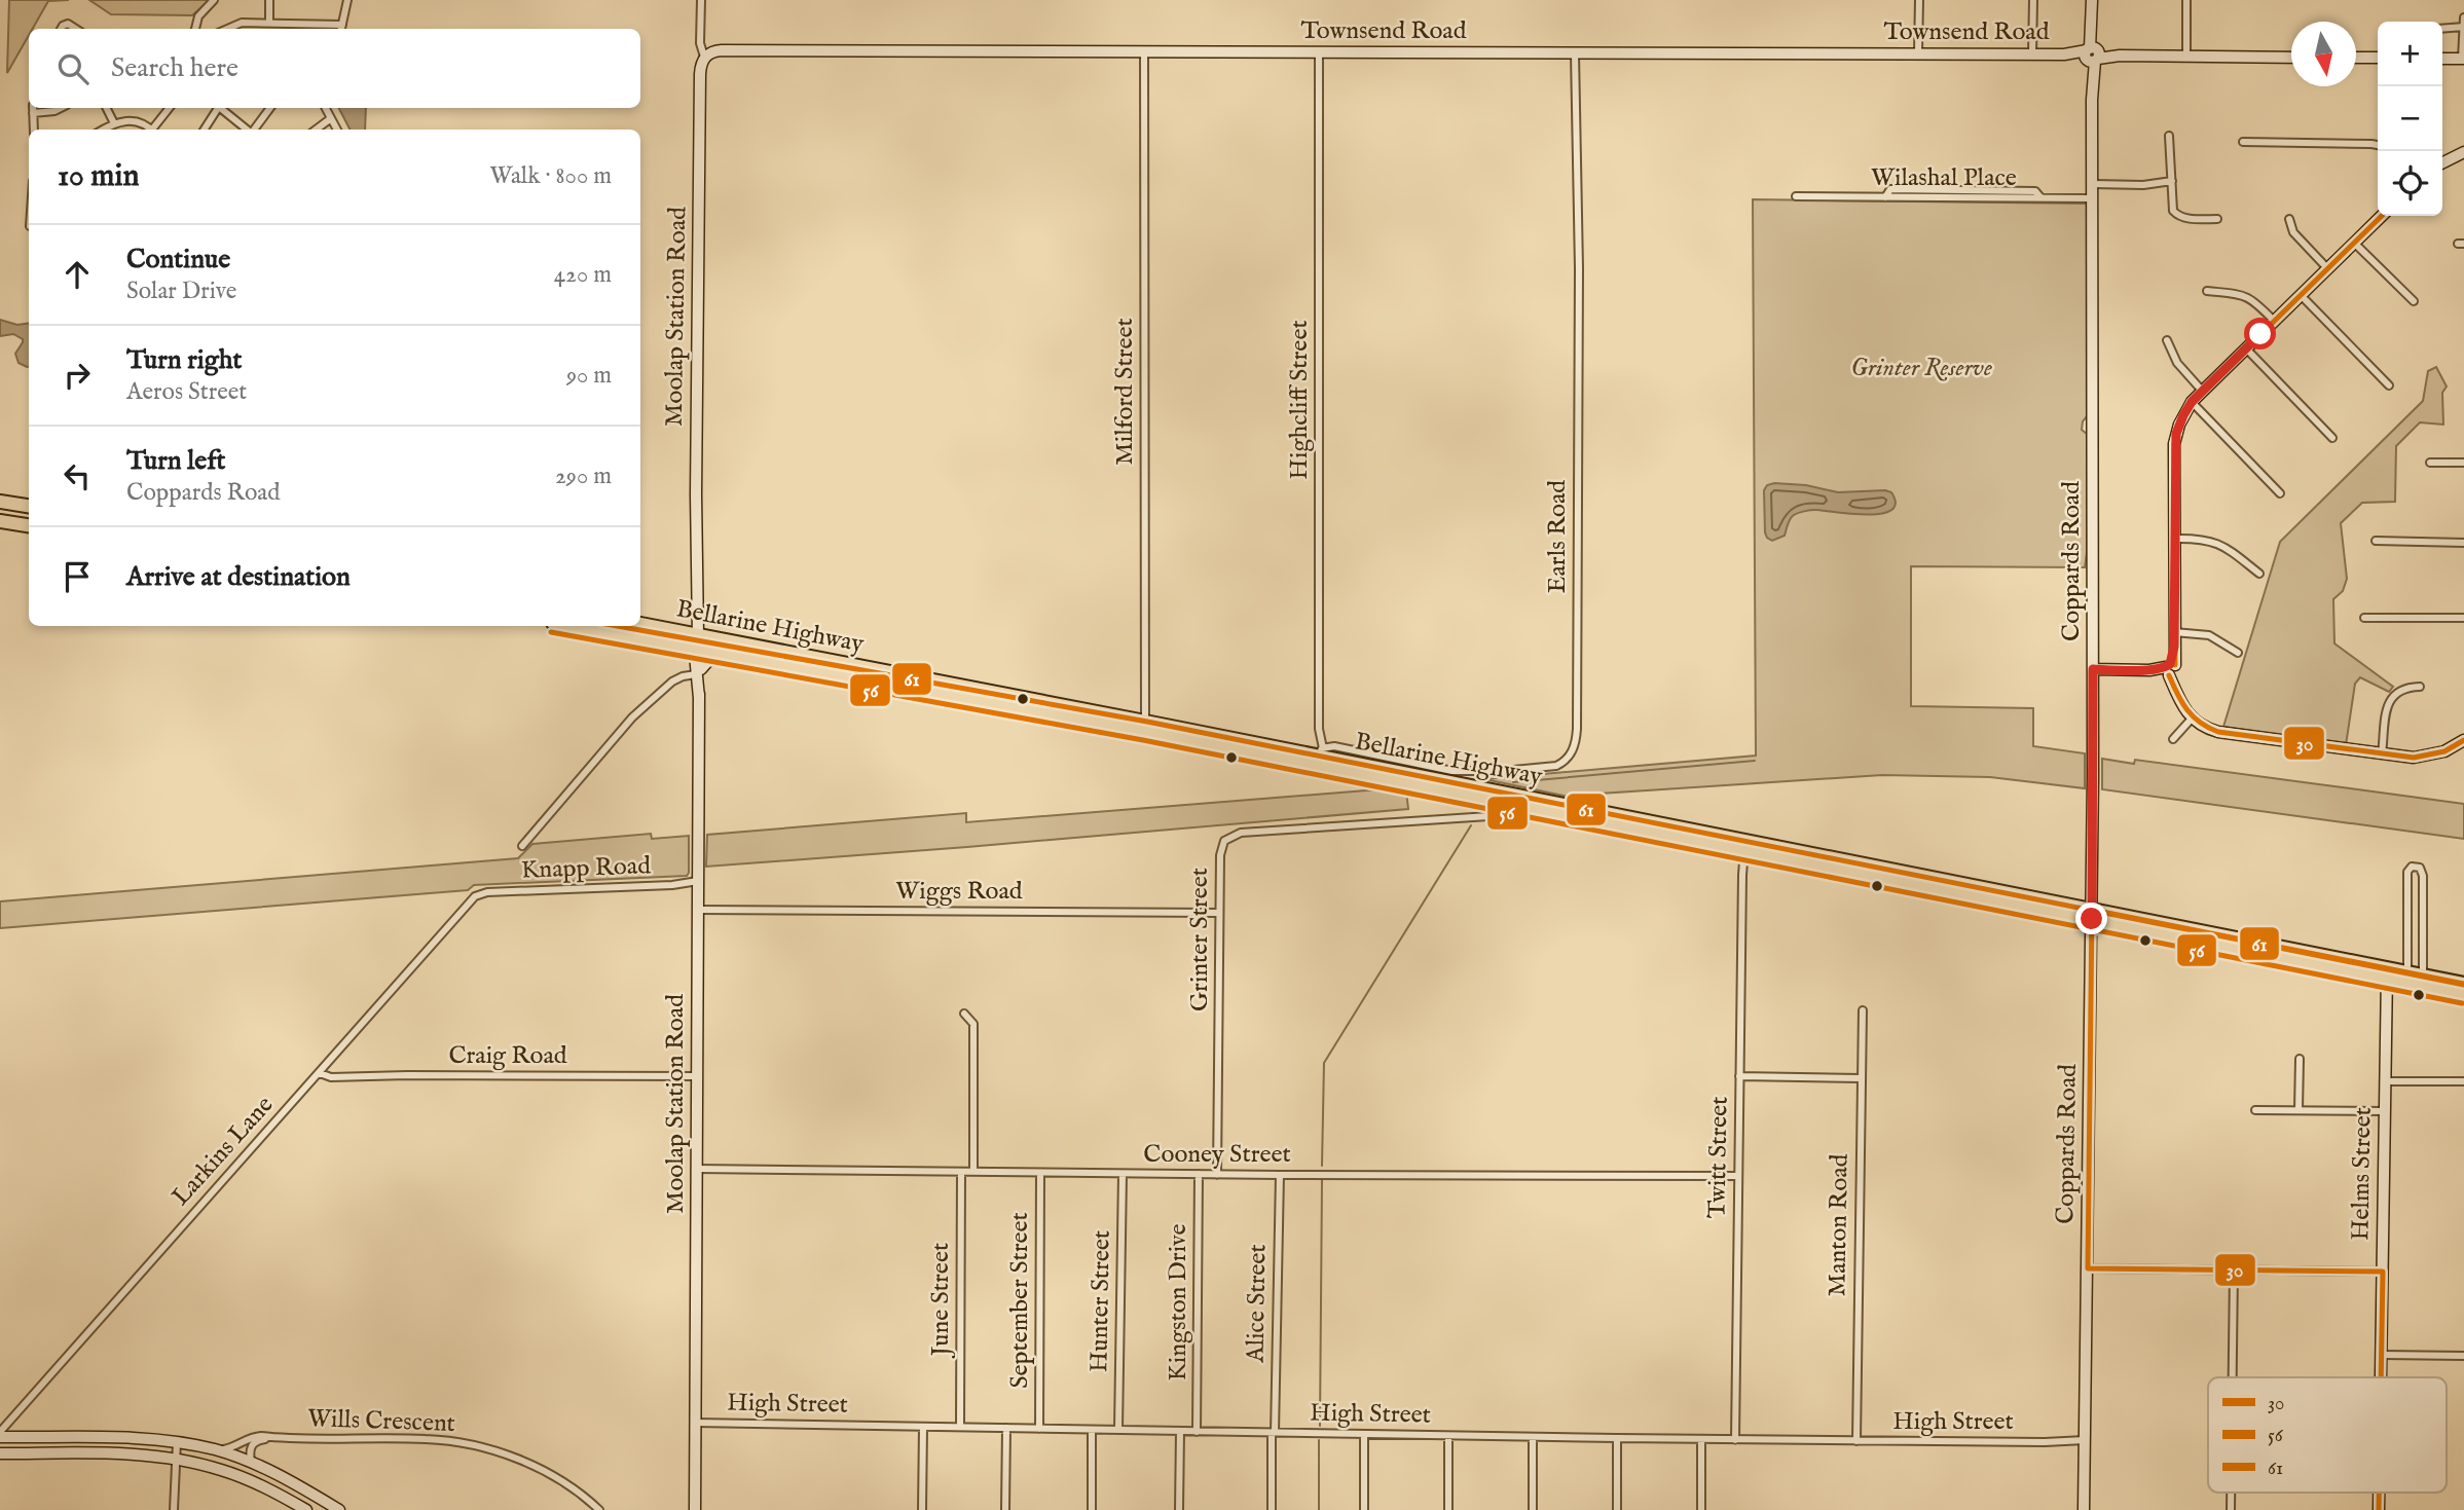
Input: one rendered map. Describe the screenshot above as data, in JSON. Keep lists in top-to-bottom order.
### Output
{
  "streets": {
    "highway": ["Bellarine Highway"],
    "street": [
      "Townsend Road",
      "Wilashal Place",
      "Moolap Station Road",
      "Milford Street",
      "Highcliff Street",
      "Earls Road",
      "Coppards Road",
      "Knapp Road",
      "Wiggs Road",
      "Grinter Street",
      "Craig Road",
      "Larkins Lane",
      "Cooney Street",
      "Twitt Street",
      "Helms Street",
      "Manton Road",
      "June Street",
      "September Street",
      "Hunter Street",
      "Kingston Drive",
      "Alice Street",
      "High Street",
      "Wills Crescent"
    ]
  },
  "crossings": [
    ["Townsend Road", "Moolap Station Road"],
    ["Townsend Road", "Milford Street"],
    ["Townsend Road", "Highcliff Street"],
    ["Townsend Road", "Earls Road"],
    ["Townsend Road", "Coppards Road"],
    ["Wilashal Place", "Coppards Road"],
    ["Moolap Station Road", "Bellarine Highway"],
    ["Moolap Station Road", "Knapp Road"],
    ["Moolap Station Road", "Wiggs Road"],
    ["Moolap Station Road", "Craig Road"],
    ["Moolap Station Road", "Cooney Street"],
    ["Moolap Station Road", "High Street"],
    ["Milford Street", "Bellarine Highway"],
    ["Highcliff Street", "Earls Road"],
    ["Highcliff Street", "Bellarine Highway"],
    ["Earls Road", "Bellarine Highway"],
    ["Coppards Road", "Bellarine Highway"],
    ["Coppards Road", "High Street"],
    ["Bellarine Highway", "Grinter Street"],
    ["Bellarine Highway", "Twitt Street"],
    ["Bellarine Highway", "Helms Street"],
    ["Knapp Road", "Larkins Lane"],
    ["Wiggs Road", "Grinter Street"],
    ["Grinter Street", "Cooney Street"],
    ["Craig Road", "Larkins Lane"],
    ["Cooney Street", "Twitt Street"],
    ["Cooney Street", "June Street"],
    ["Cooney Street", "September Street"],
    ["Cooney Street", "Hunter Street"],
    ["Cooney Street", "Kingston Drive"],
    ["Cooney Street", "Alice Street"],
    ["Twitt Street", "High Street"],
    ["Manton Road", "High Street"],
    ["June Street", "High Street"],
    ["September Street", "High Street"],
    ["Hunter Street", "High Street"],
    ["Kingston Drive", "High Street"],
    ["Alice Street", "High Street"]
  ],
  "parks": ["Grinter Reserve"],
  "lines": ["transit line 30", "transit line 61", "transit line 56"],
  "legend": ["30", "56", "61"],
  "north": "bottom",
  "page": {
    "map_buttons": ["+", "−"],
    "search": "Search here",
    "heading": ["10 min", "Walk · 800 m"],
    "list": [
      ["Continue", "Solar Drive", "420 m"],
      ["Turn right", "Aeros Street", "90 m"],
      ["Turn left", "Coppards Road", "290 m"],
      "Arrive at destination"
    ]
  }
}
